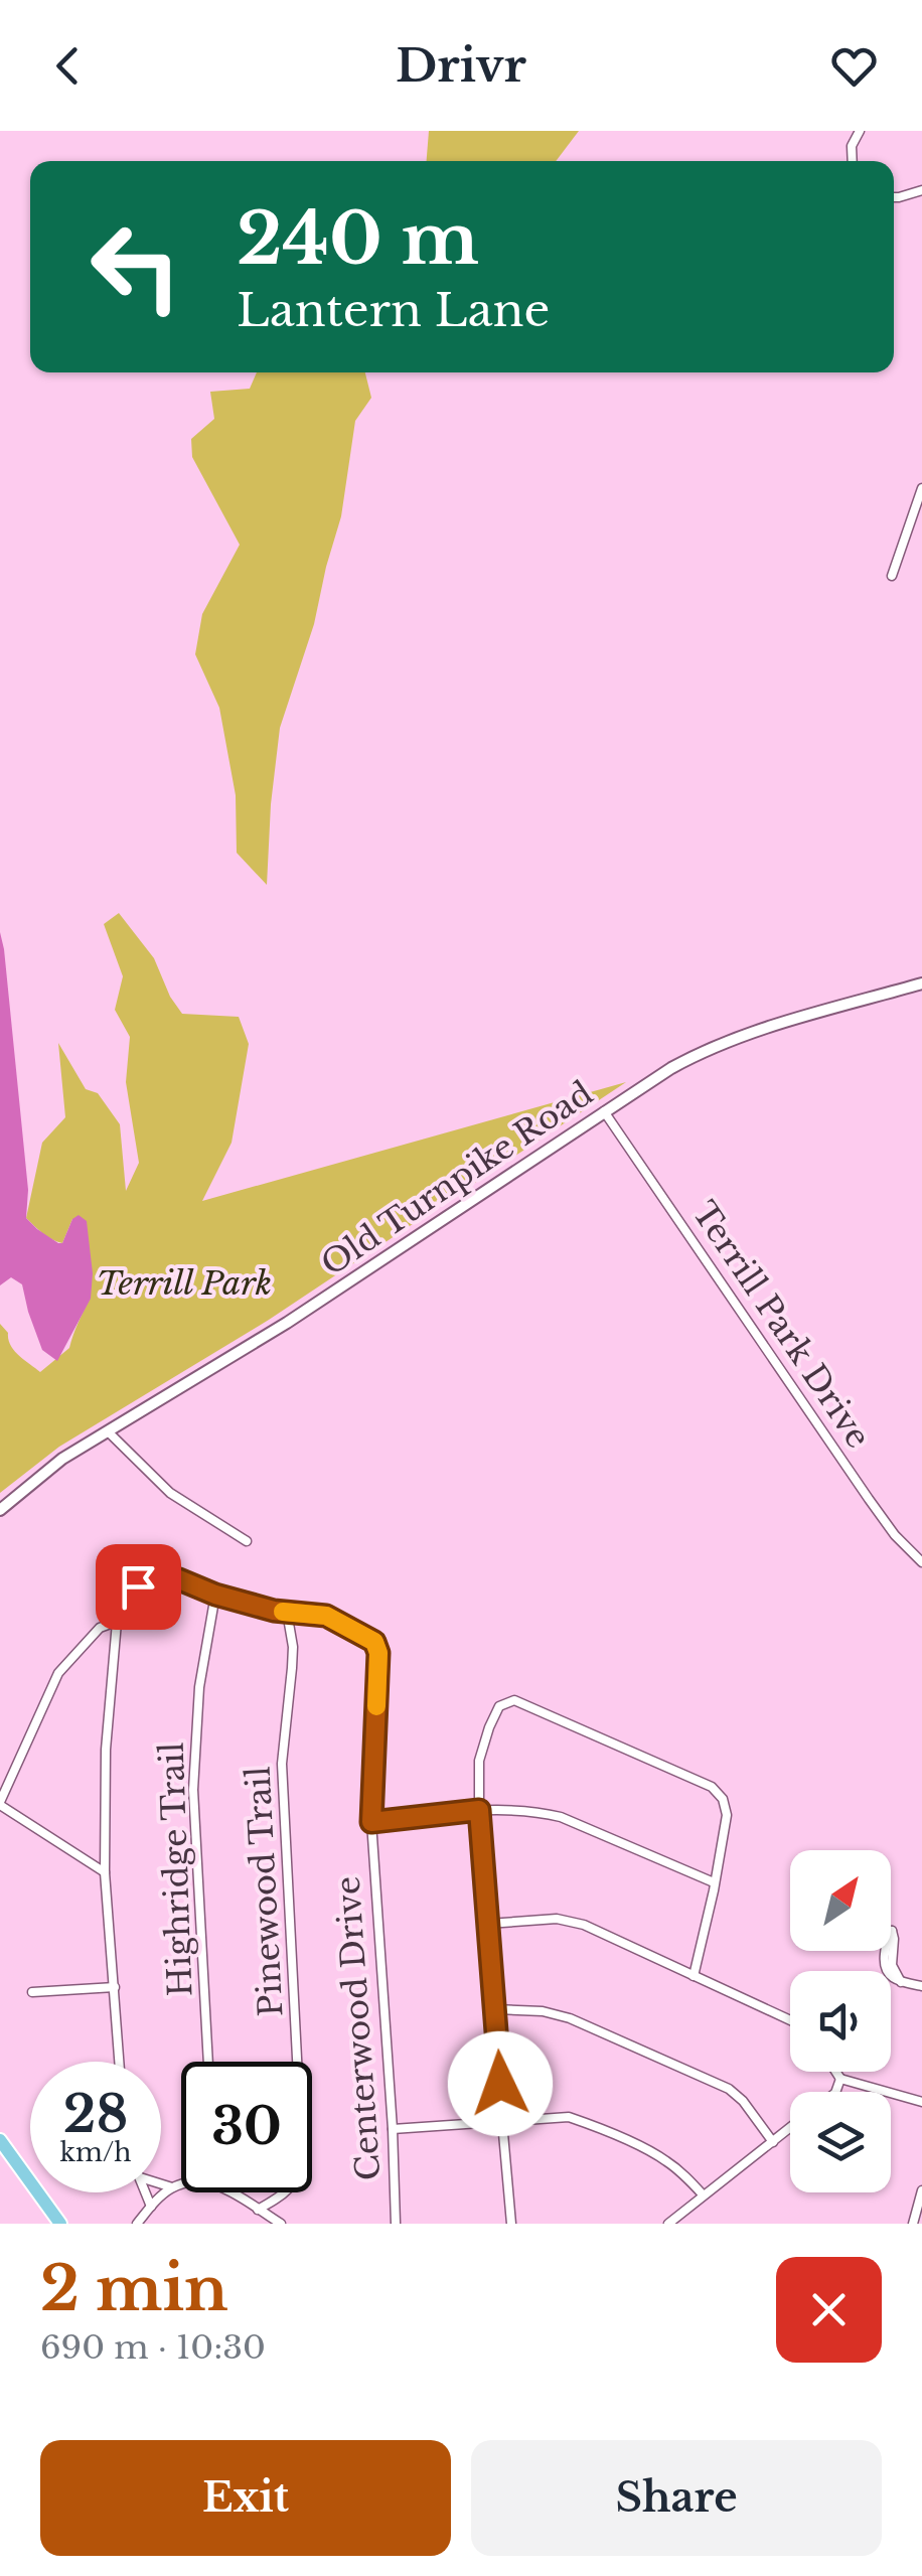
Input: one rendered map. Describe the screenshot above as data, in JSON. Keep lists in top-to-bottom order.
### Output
{
  "streets": {
    "street": [
      "Old Turnpike Road",
      "Terrill Park Drive",
      "Highridge Trail",
      "Pinewood Trail",
      "Centerwood Drive"
    ]
  },
  "crossings": [
    ["Old Turnpike Road", "Terrill Park Drive"],
    ["Highridge Trail", "Centerwood Drive"],
    ["Pinewood Trail", "Centerwood Drive"]
  ],
  "parks": ["Terrill Park"],
  "north": "top right",
  "page": {
    "header": "Drivr",
    "turn": ["240 m", "Lantern Lane"],
    "speed": "28 km/h",
    "limit": "30",
    "heading": ["2 min", "690 m · 10:30"],
    "buttons": ["Exit", "Share"]
  }
}
